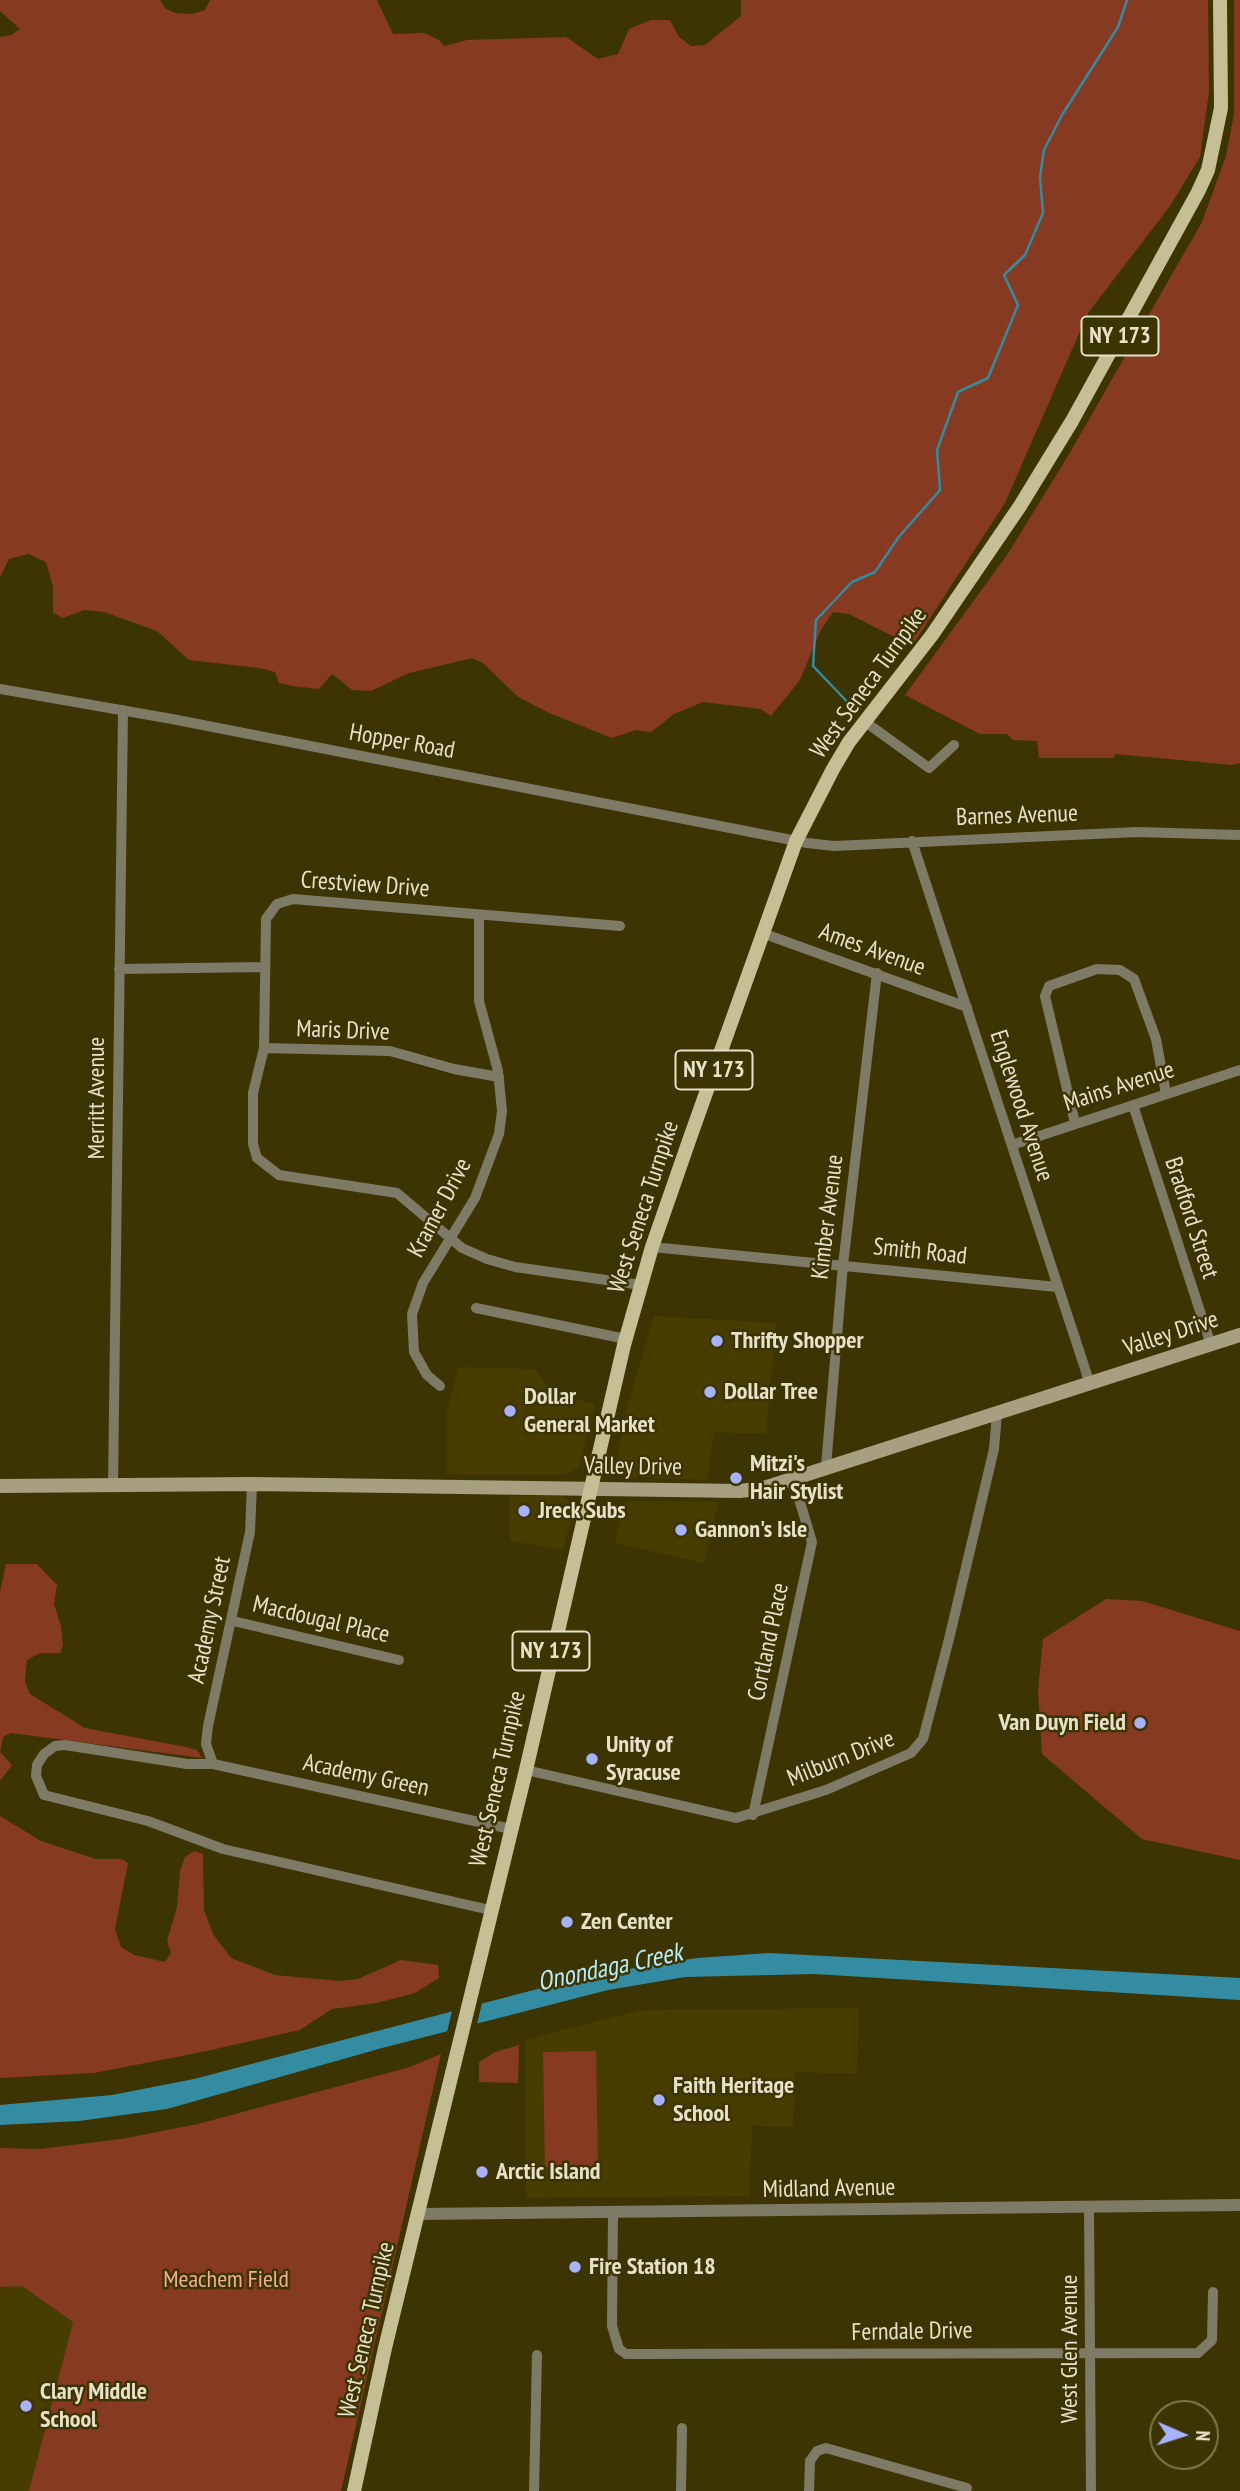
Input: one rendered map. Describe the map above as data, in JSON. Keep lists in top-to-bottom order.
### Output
{
  "streets": {
    "main road": ["NY 173", "West Seneca Turnpike", "Valley Drive"],
    "street": [
      "Hopper Road",
      "Barnes Avenue",
      "Crestview Drive",
      "Ames Avenue",
      "Maris Drive",
      "Mains Avenue",
      "Merritt Avenue",
      "Englewood Avenue",
      "Kramer Drive",
      "Kimber Avenue",
      "Bradford Street",
      "Smith Road",
      "Academy Street",
      "Macdougal Place",
      "Cortland Place",
      "Milburn Drive",
      "Academy Green",
      "Midland Avenue",
      "Ferndale Drive",
      "West Glen Avenue"
    ]
  },
  "crossings": [
    ["West Seneca Turnpike", "Hopper Road"],
    ["West Seneca Turnpike", "Barnes Avenue"],
    ["West Seneca Turnpike", "Ames Avenue"],
    ["West Seneca Turnpike", "Smith Road"],
    ["West Seneca Turnpike", "Valley Drive"],
    ["West Seneca Turnpike", "Milburn Drive"],
    ["West Seneca Turnpike", "Academy Green"],
    ["West Seneca Turnpike", "Midland Avenue"],
    ["Hopper Road", "Barnes Avenue"],
    ["Hopper Road", "Merritt Avenue"],
    ["Barnes Avenue", "Englewood Avenue"],
    ["Crestview Drive", "Maris Drive"],
    ["Crestview Drive", "Kramer Drive"],
    ["Ames Avenue", "Englewood Avenue"],
    ["Ames Avenue", "Kimber Avenue"],
    ["Maris Drive", "Kramer Drive"],
    ["Mains Avenue", "Englewood Avenue"],
    ["Mains Avenue", "Bradford Street"],
    ["Merritt Avenue", "Valley Drive"],
    ["Englewood Avenue", "Smith Road"],
    ["Englewood Avenue", "Valley Drive"],
    ["Kimber Avenue", "Smith Road"],
    ["Kimber Avenue", "Valley Drive"],
    ["Bradford Street", "Valley Drive"],
    ["Valley Drive", "Academy Street"],
    ["Valley Drive", "Cortland Place"],
    ["Valley Drive", "Milburn Drive"],
    ["Academy Street", "Macdougal Place"],
    ["Academy Street", "Academy Green"],
    ["Cortland Place", "Milburn Drive"],
    ["Midland Avenue", "Ferndale Drive"],
    ["Midland Avenue", "West Glen Avenue"],
    ["Ferndale Drive", "West Glen Avenue"]
  ],
  "water": ["Onondaga Creek"],
  "parks": ["Meachem Field"],
  "places": [
    "Thrifty Shopper",
    "Dollar Tree",
    "Dollar General Market",
    "Mitzi's Hair Stylist",
    "Jreck Subs",
    "Gannon's Isle",
    "Van Duyn Field",
    "Unity of Syracuse",
    "Zen Center",
    "Faith Heritage School",
    "Arctic Island",
    "Fire Station 18",
    "Clary Middle School"
  ],
  "north": "right"
}
